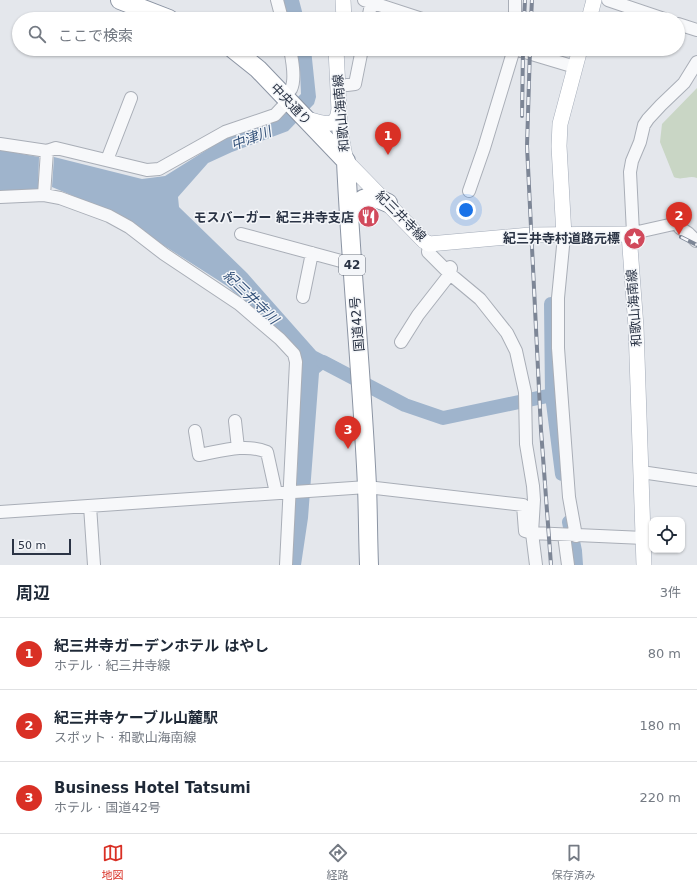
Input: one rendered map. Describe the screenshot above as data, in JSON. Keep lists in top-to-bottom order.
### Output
{
  "streets": {
    "highway": ["中央通り", "42", "国道42号"],
    "main road": ["和歌山海南線", "紀三井寺線"]
  },
  "crossings": [
    ["中央通り", "和歌山海南線"],
    ["中央通り", "紀三井寺線"],
    ["中央通り", "国道42号"],
    ["和歌山海南線", "紀三井寺線"],
    ["和歌山海南線", "国道42号"],
    ["紀三井寺線", "国道42号"]
  ],
  "water": ["中津川", "紀三井寺川"],
  "places": {
    "restaurant": ["モスバーガー 紀三井寺支店"],
    "place": ["紀三井寺村道路元標"]
  },
  "scale_bar": "50 m",
  "page": {
    "search": "ここで検索",
    "pins": ["1", "2", "3"],
    "scale": "50 m",
    "heading": ["周辺", "3件"],
    "list": [
      {
        "mark": "1",
        "name": "紀三井寺ガーデンホテル はやし",
        "note": "ホテル · 紀三井寺線",
        "value": "80 m"
      },
      {
        "mark": "2",
        "name": "紀三井寺ケーブル山麓駅",
        "note": "スポット · 和歌山海南線",
        "value": "180 m"
      },
      {
        "mark": "3",
        "name": "Business Hotel Tatsumi",
        "note": "ホテル · 国道42号",
        "value": "220 m"
      }
    ],
    "nav": ["地図", "経路", "保存済み"]
  }
}
